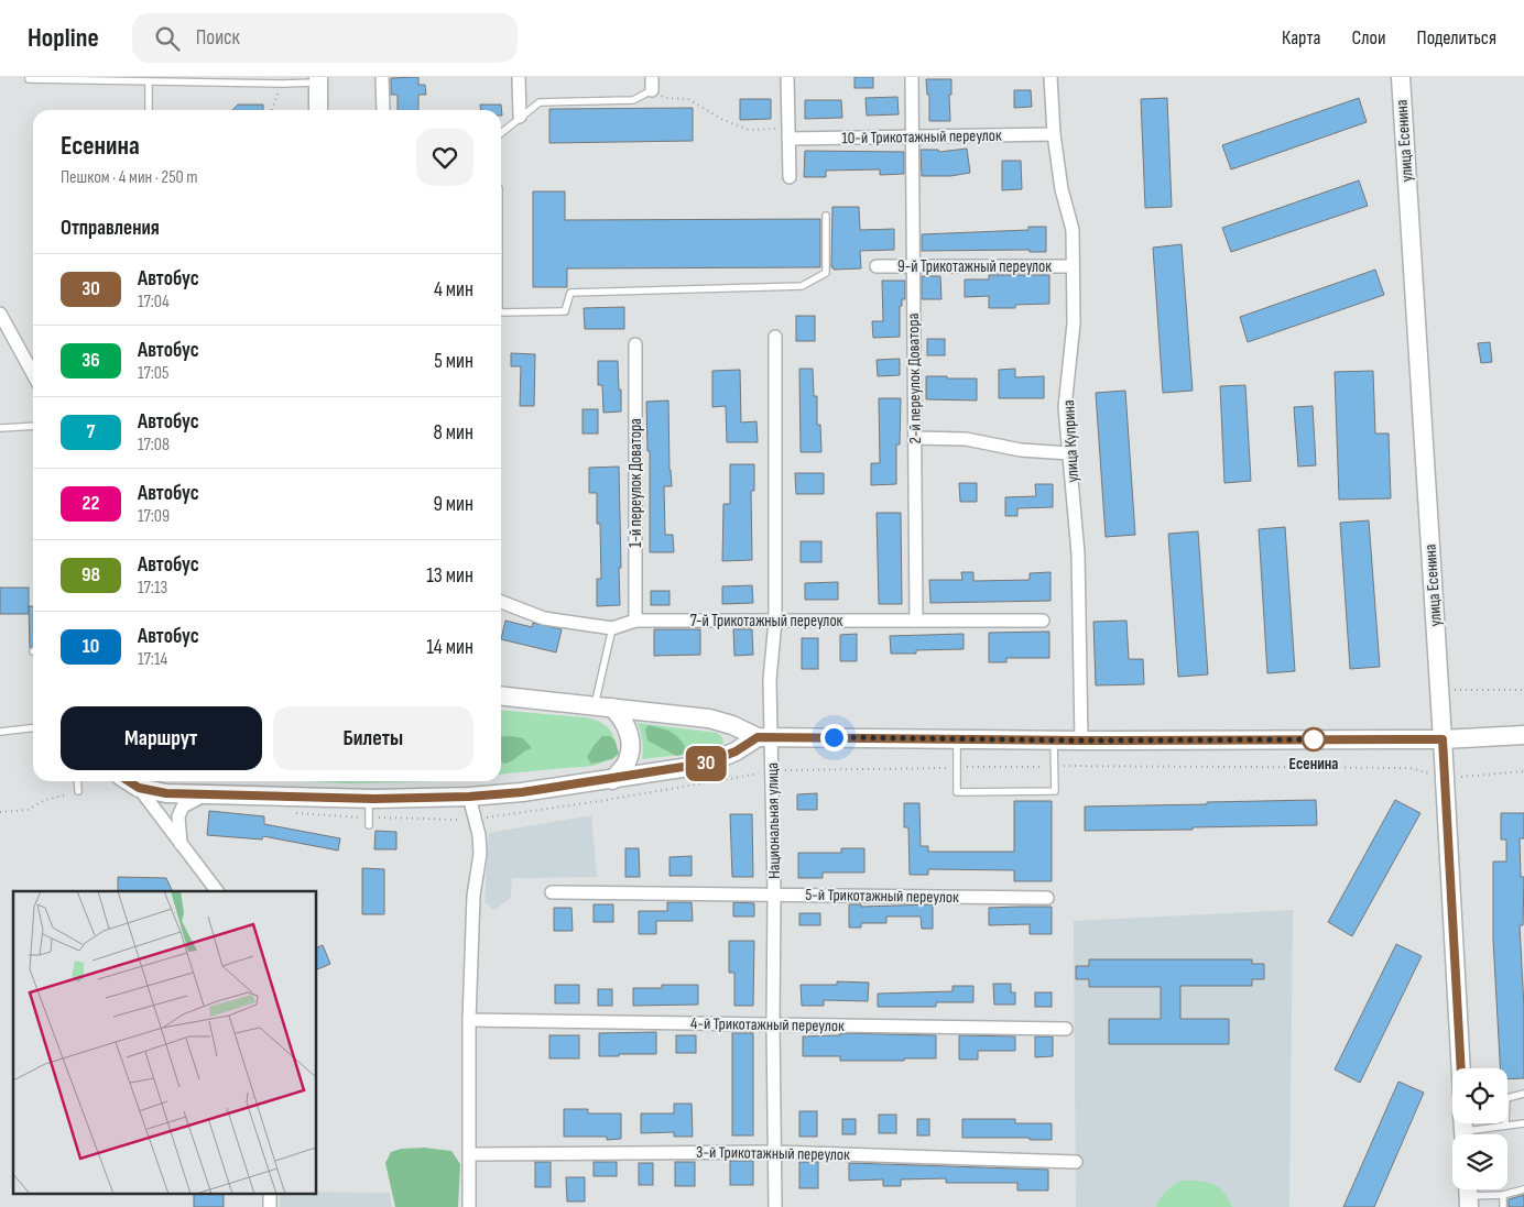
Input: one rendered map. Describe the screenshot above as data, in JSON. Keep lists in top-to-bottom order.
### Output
{
  "streets": {
    "main road": ["улица Есенина"],
    "street": [
      "10-й Трикотажный переулок",
      "9-й Трикотажный переулок",
      "2-й переулок Доватора",
      "улица Куприна",
      "1-й переулок Доватора",
      "7-й Трикотажный переулок",
      "Национальная улица",
      "5-й Трикотажный переулок",
      "4-й Трикотажный переулок",
      "3-й Трикотажный переулок"
    ]
  },
  "crossings": [
    ["10-й Трикотажный переулок", "2-й переулок Доватора"],
    ["10-й Трикотажный переулок", "улица Куприна"],
    ["9-й Трикотажный переулок", "2-й переулок Доватора"],
    ["9-й Трикотажный переулок", "улица Куприна"],
    ["2-й переулок Доватора", "7-й Трикотажный переулок"],
    ["1-й переулок Доватора", "7-й Трикотажный переулок"],
    ["7-й Трикотажный переулок", "Национальная улица"],
    ["Национальная улица", "5-й Трикотажный переулок"],
    ["Национальная улица", "4-й Трикотажный переулок"],
    ["Национальная улица", "3-й Трикотажный переулок"]
  ],
  "places": ["Есенина"],
  "lines": ["bus line 30"],
  "page": {
    "header": "Hopline",
    "search": "Поиск",
    "nav": ["Карта", "Слои", "Поделиться"],
    "on_map": "30",
    "heading": [
      ["Есенина", "Пешком · 4 мин · 250 m"],
      "Отправления"
    ],
    "list": [
      {
        "mark": "30",
        "name": "Автобус",
        "note": "17:04",
        "value": "4 мин"
      },
      {
        "mark": "36",
        "name": "Автобус",
        "note": "17:05",
        "value": "5 мин"
      },
      {
        "mark": "7",
        "name": "Автобус",
        "note": "17:08",
        "value": "8 мин"
      },
      {
        "mark": "22",
        "name": "Автобус",
        "note": "17:09",
        "value": "9 мин"
      },
      {
        "mark": "98",
        "name": "Автобус",
        "note": "17:13",
        "value": "13 мин"
      },
      {
        "mark": "10",
        "name": "Автобус",
        "note": "17:14",
        "value": "14 мин"
      }
    ],
    "buttons": ["Маршрут", "Билеты"]
  }
}
